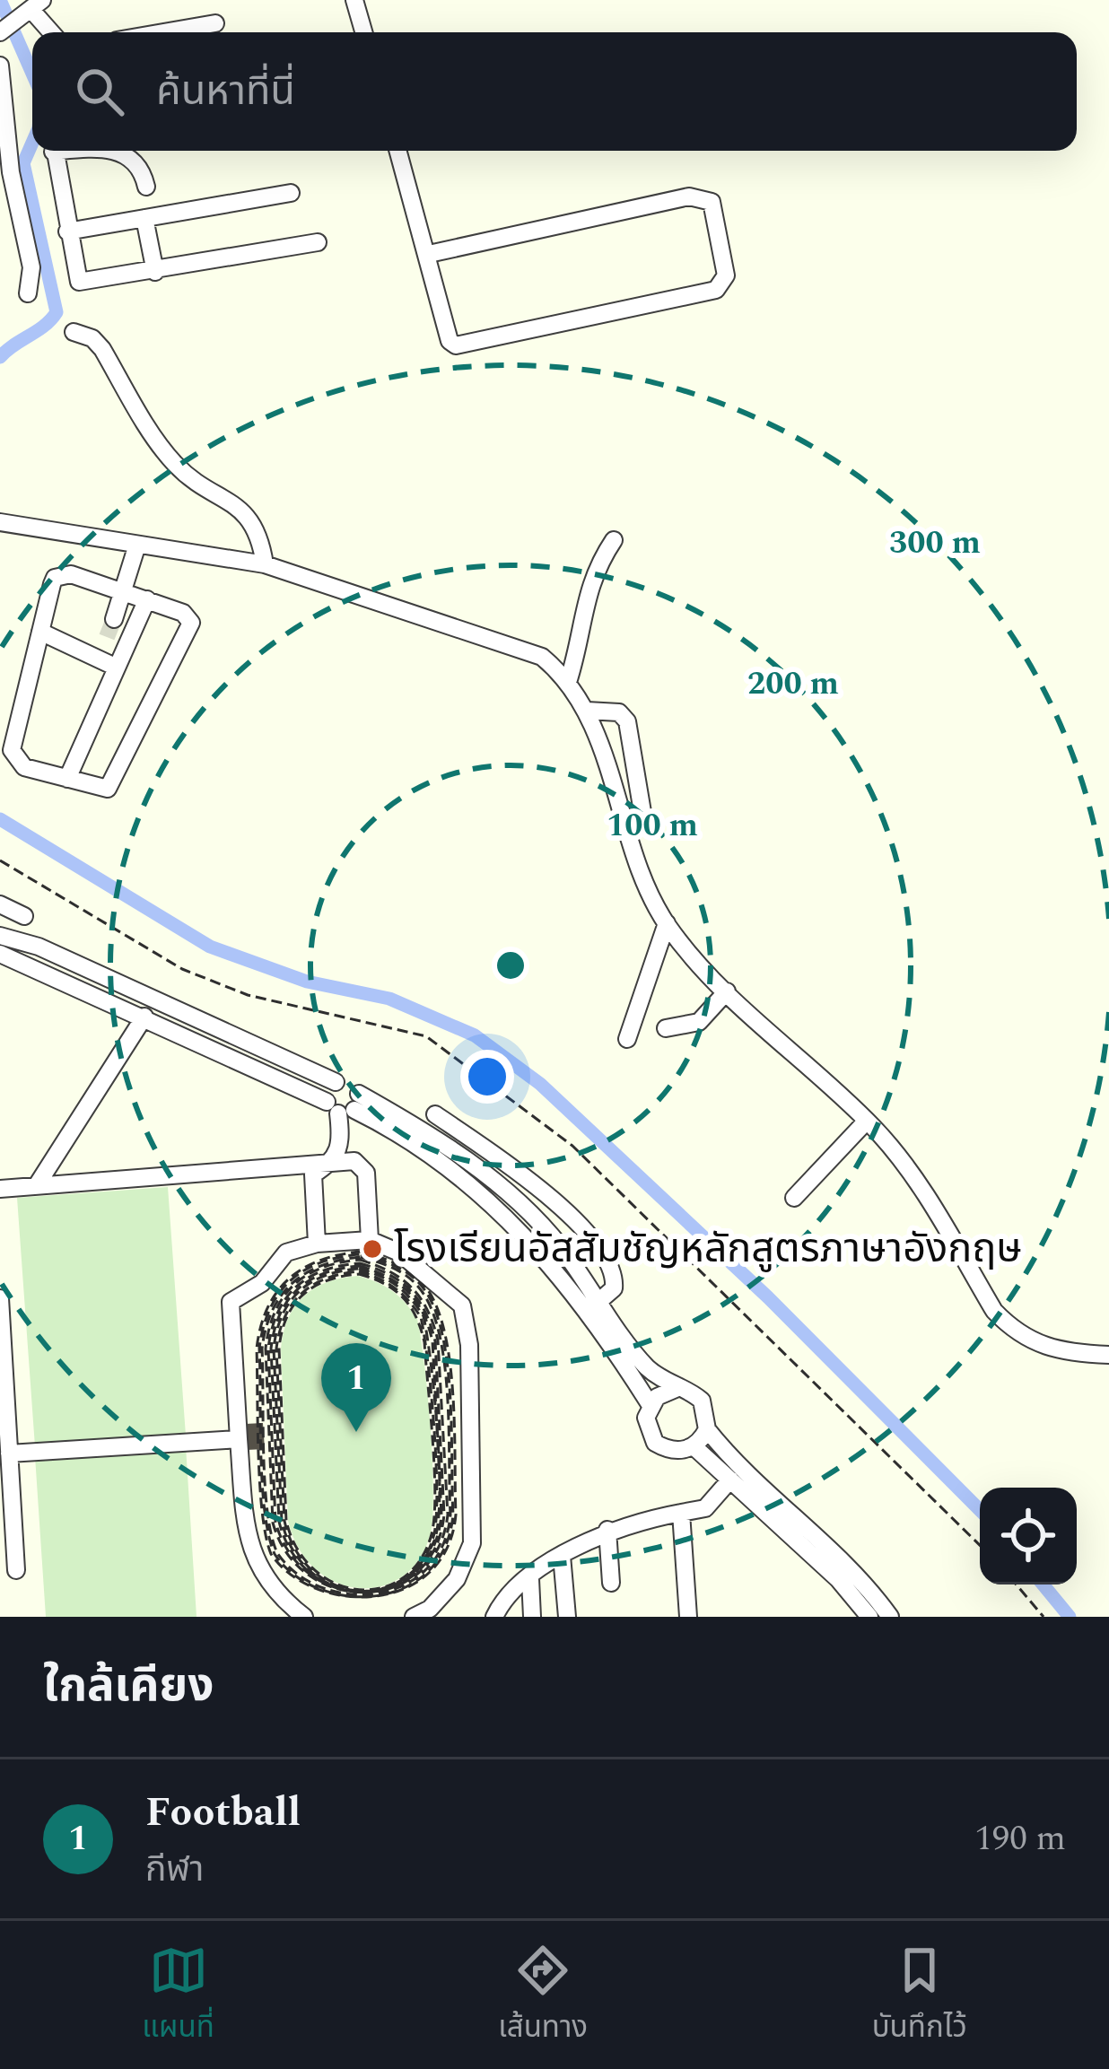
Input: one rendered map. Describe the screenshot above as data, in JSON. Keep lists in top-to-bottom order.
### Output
{
  "places": ["โรงเรียนอัสสัมชัญหลักสูตรภาษาอังกฤษ"],
  "page": {
    "search": "ค้นหาที่นี่",
    "pins": "1",
    "heading": "ใกล้เคียง",
    "list": [
      {
        "mark": "1",
        "name": "Football",
        "note": "กีฬา",
        "value": "190 m"
      }
    ],
    "nav": ["แผนที่", "เส้นทาง", "บันทึกไว้"]
  },
  "rings": ["300 m", "200 m", "100 m"]
}
